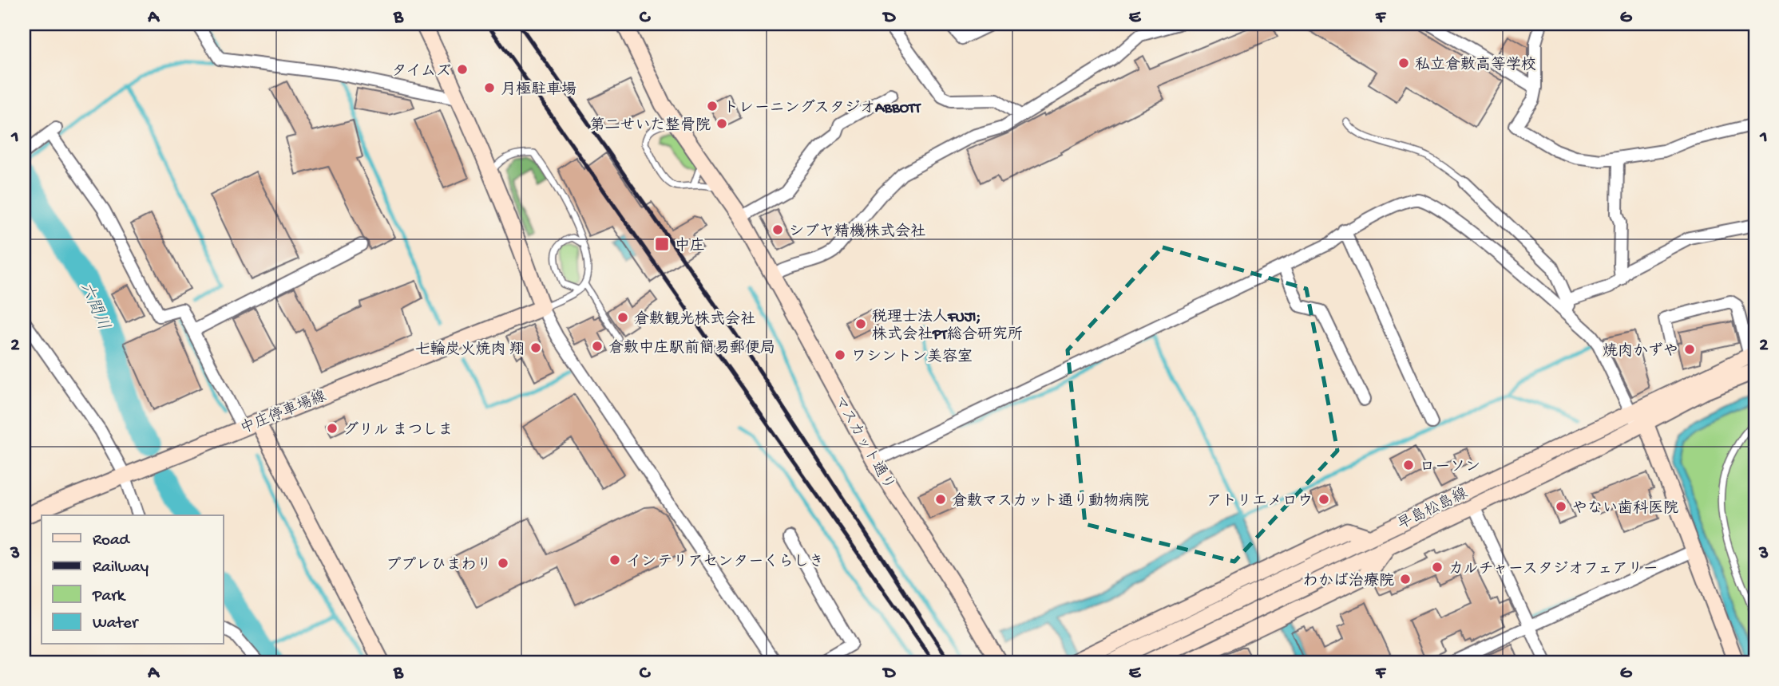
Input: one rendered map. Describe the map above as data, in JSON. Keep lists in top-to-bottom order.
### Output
{
  "streets": {
    "main road": ["中庄停車場線", "マスカット通り", "早島松島線"]
  },
  "water": ["六間川"],
  "places": {
    "other": [
      "私立倉敷高等学校",
      "タイムズ",
      "月極駐車場",
      "トレーニングスタジオABBOTT",
      "第二せいた整骨院",
      "シブヤ精機株式会社",
      "倉敷観光株式会社",
      "税理士法人FUJI; 株式会社PT総合研究所",
      "倉敷中庄駅前簡易郵便局",
      "七輪炭火焼肉 翔",
      "焼肉かずや",
      "ワシントン美容室",
      "グリル まつしま",
      "ローソン",
      "倉敷マスカット通り動物病院",
      "アトリエメロウ",
      "やない歯科医院",
      "インテリアセンターくらしき",
      "ププレひまわり",
      "カルチャースタジオフェアリー",
      "わかば治療院"
    ],
    "transit": ["中庄"]
  },
  "legend": [
    "Road",
    "Railway",
    "Park",
    "Water"
  ],
  "grid": {
    "columns": [
      "A",
      "B",
      "C",
      "D",
      "E",
      "F",
      "G"
    ],
    "rows": ["1", "2", "3"]
  }
}
